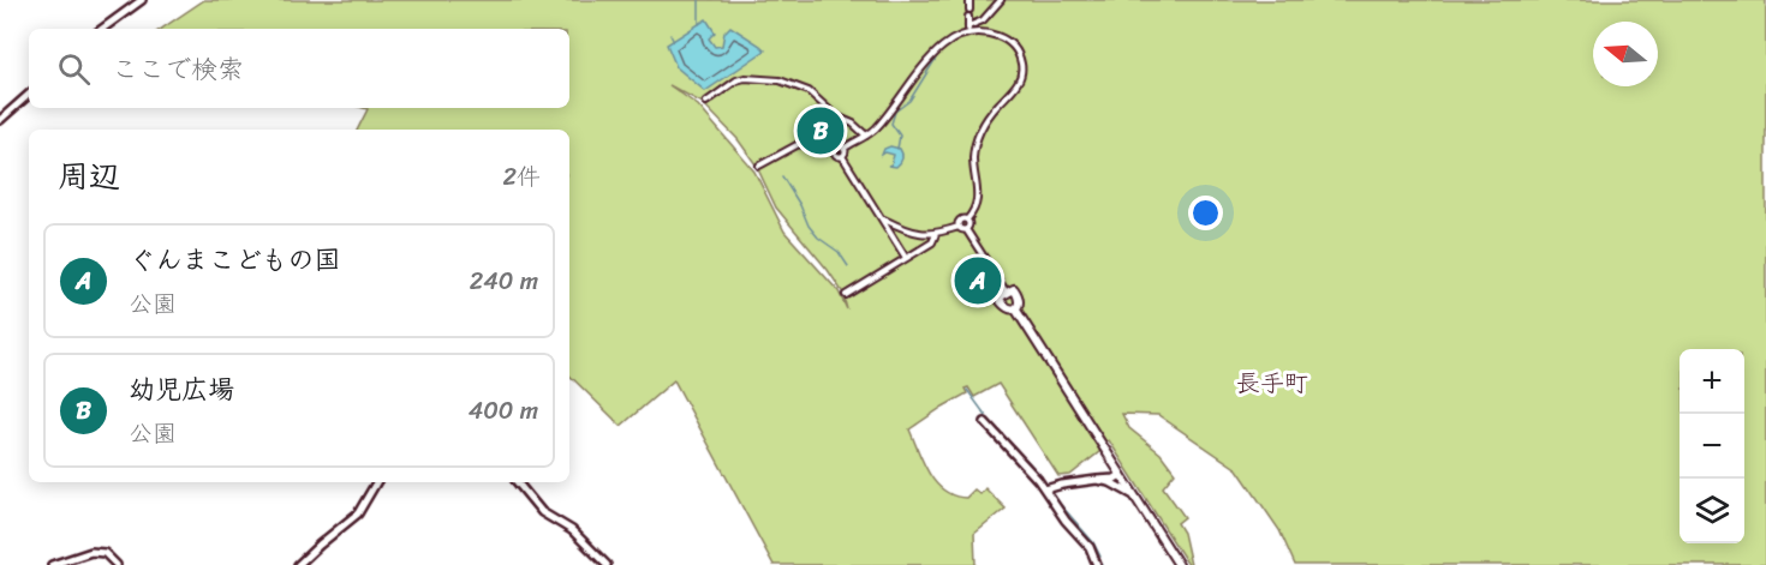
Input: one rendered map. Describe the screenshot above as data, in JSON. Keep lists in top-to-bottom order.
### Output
{
  "districts": ["長手町"],
  "north": "left",
  "page": {
    "search": "ここで検索",
    "pins": ["B", "A"],
    "heading": ["周辺", "2件"],
    "list": [
      {
        "mark": "A",
        "name": "ぐんまこどもの国",
        "note": "公園",
        "value": "240 m"
      },
      {
        "mark": "B",
        "name": "幼児広場",
        "note": "公園",
        "value": "400 m"
      }
    ],
    "map_buttons": ["+", "−"]
  }
}
